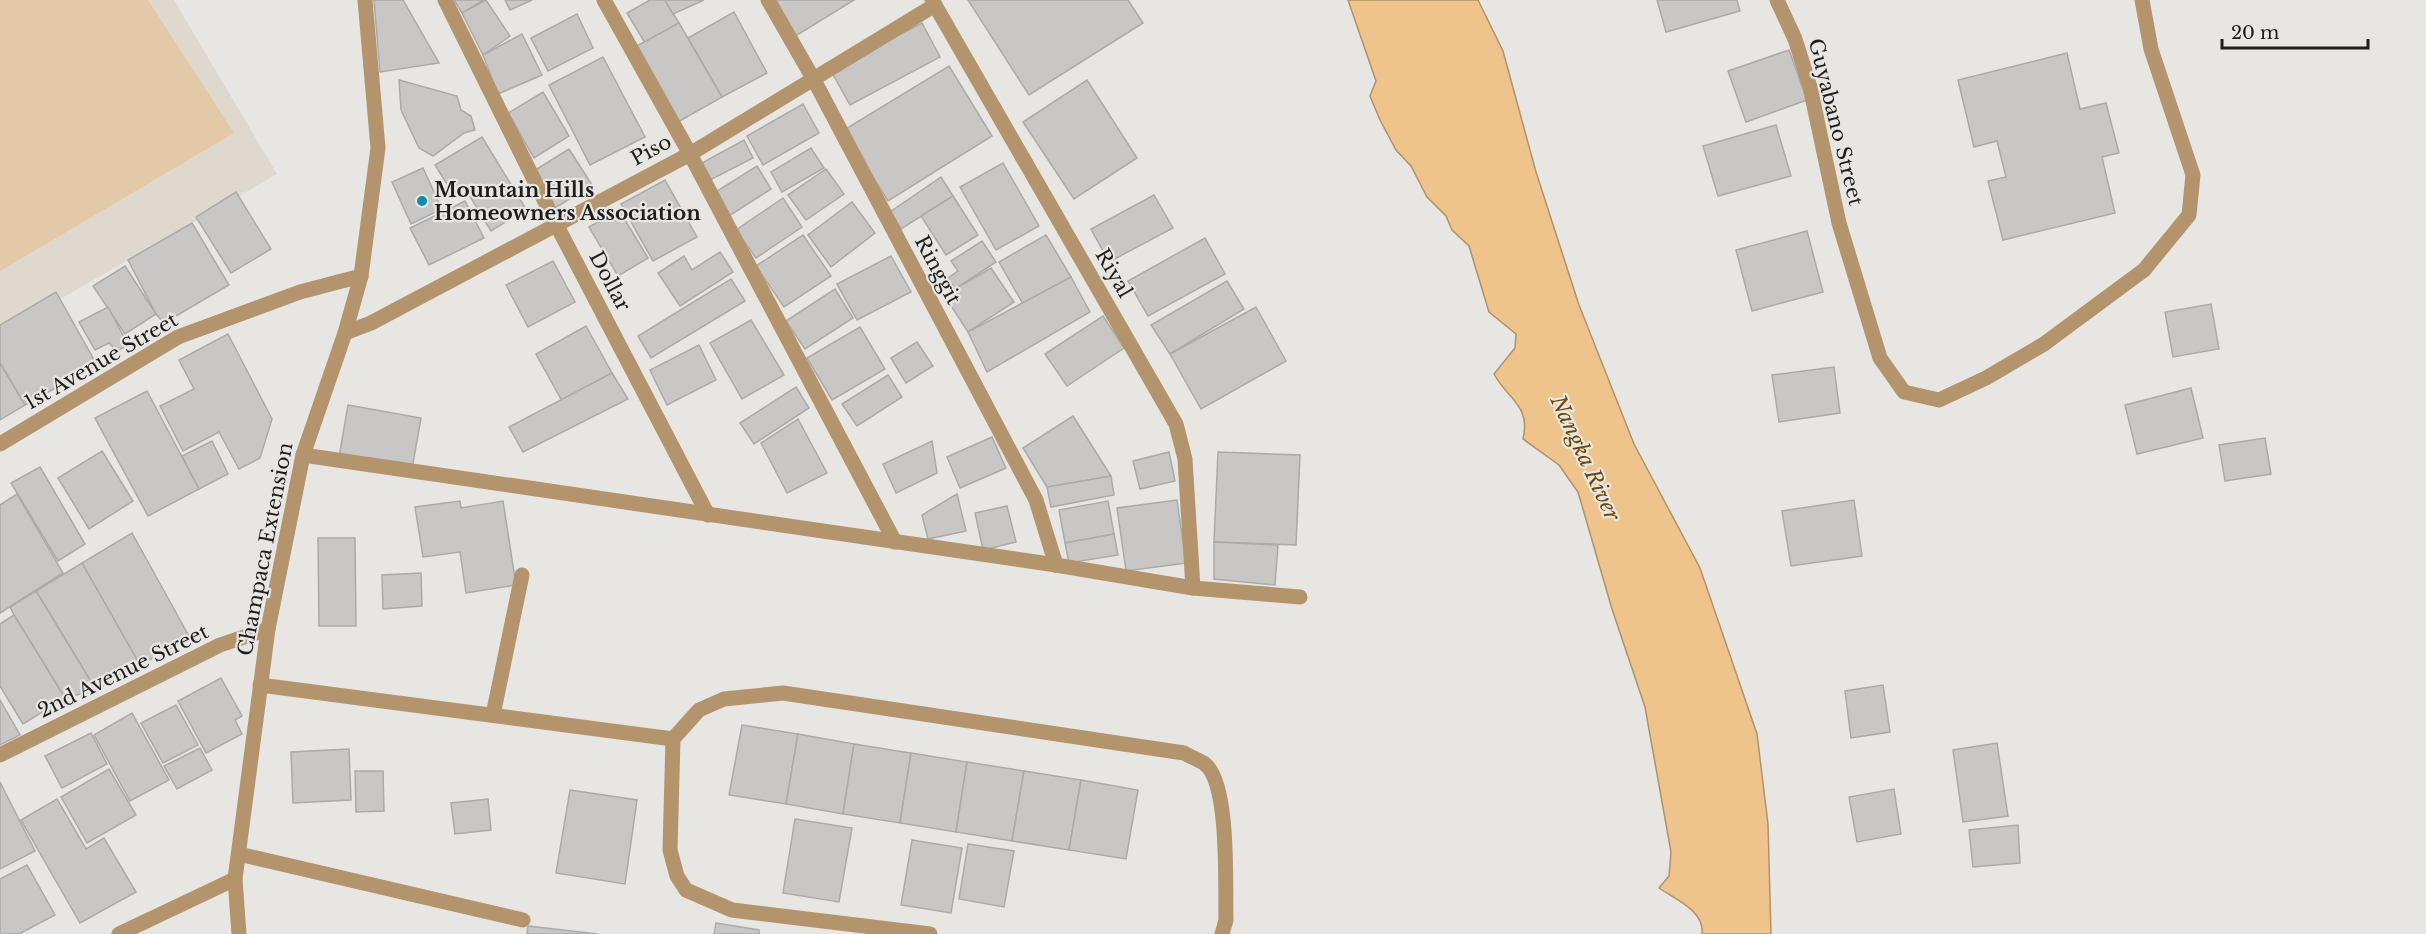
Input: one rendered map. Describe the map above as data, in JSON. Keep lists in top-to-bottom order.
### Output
{
  "streets": {
    "street": [
      "Guyabano Street",
      "Piso",
      "Ringgit",
      "Riyal",
      "Dollar",
      "1st Avenue Street",
      "Champaca Extension",
      "2nd Avenue Street"
    ]
  },
  "crossings": [
    ["Piso", "Ringgit"],
    ["Piso", "Riyal"],
    ["Piso", "Dollar"],
    ["Piso", "Champaca Extension"],
    ["1st Avenue Street", "Champaca Extension"],
    ["Champaca Extension", "2nd Avenue Street"]
  ],
  "water": ["Nangka River"],
  "places": ["Mountain Hills Homeowners Association"],
  "scale_bar": "20 m"
}
